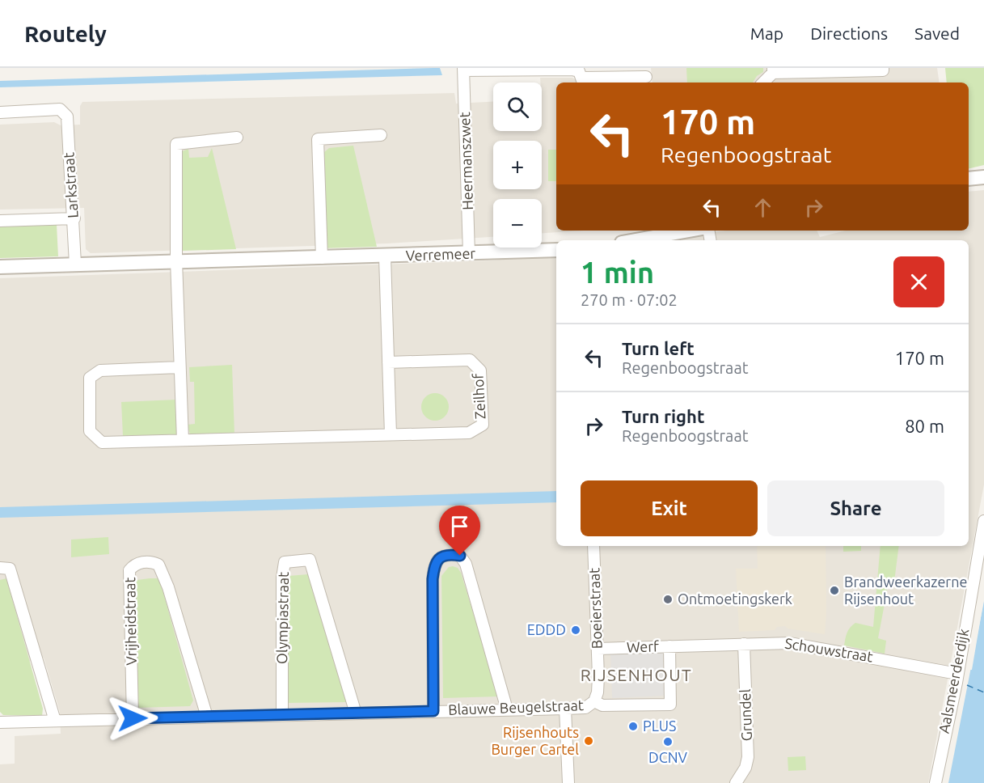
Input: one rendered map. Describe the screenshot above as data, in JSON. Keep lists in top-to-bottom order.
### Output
{
  "streets": {
    "street": [
      "Heermanszwet",
      "Larkstraat",
      "Verremeer",
      "Zeilhof",
      "Boeierstraat",
      "Olympiastraat",
      "Vrijheidstraat",
      "Werf",
      "Schouwstraat",
      "Aalsmeerderdijk",
      "Blauwe Beugelstraat",
      "Grundel"
    ]
  },
  "crossings": [
    ["Heermanszwet", "Verremeer"],
    ["Larkstraat", "Verremeer"],
    ["Boeierstraat", "Werf"],
    ["Boeierstraat", "Blauwe Beugelstraat"],
    ["Olympiastraat", "Blauwe Beugelstraat"],
    ["Vrijheidstraat", "Blauwe Beugelstraat"],
    ["Werf", "Schouwstraat"],
    ["Werf", "Blauwe Beugelstraat"],
    ["Schouwstraat", "Aalsmeerderdijk"],
    ["Schouwstraat", "Grundel"]
  ],
  "districts": ["RIJSENHOUT"],
  "places": [
    "Brandweerkazerne Rijsenhout",
    "Ontmoetingskerk",
    "EDDD",
    "PLUS",
    "Rijsenhouts Burger Cartel",
    "DCNV"
  ],
  "page": {
    "header": "Routely",
    "nav": ["Map", "Directions", "Saved"],
    "map_buttons": ["+", "−"],
    "turn": ["170 m", "Regenboogstraat"],
    "heading": ["1 min", "270 m · 07:02"],
    "list": [
      {
        "name": "Turn left",
        "note": "Regenboogstraat",
        "value": "170 m"
      },
      {
        "name": "Turn right",
        "note": "Regenboogstraat",
        "value": "80 m"
      }
    ],
    "buttons": ["Exit", "Share"]
  }
}
